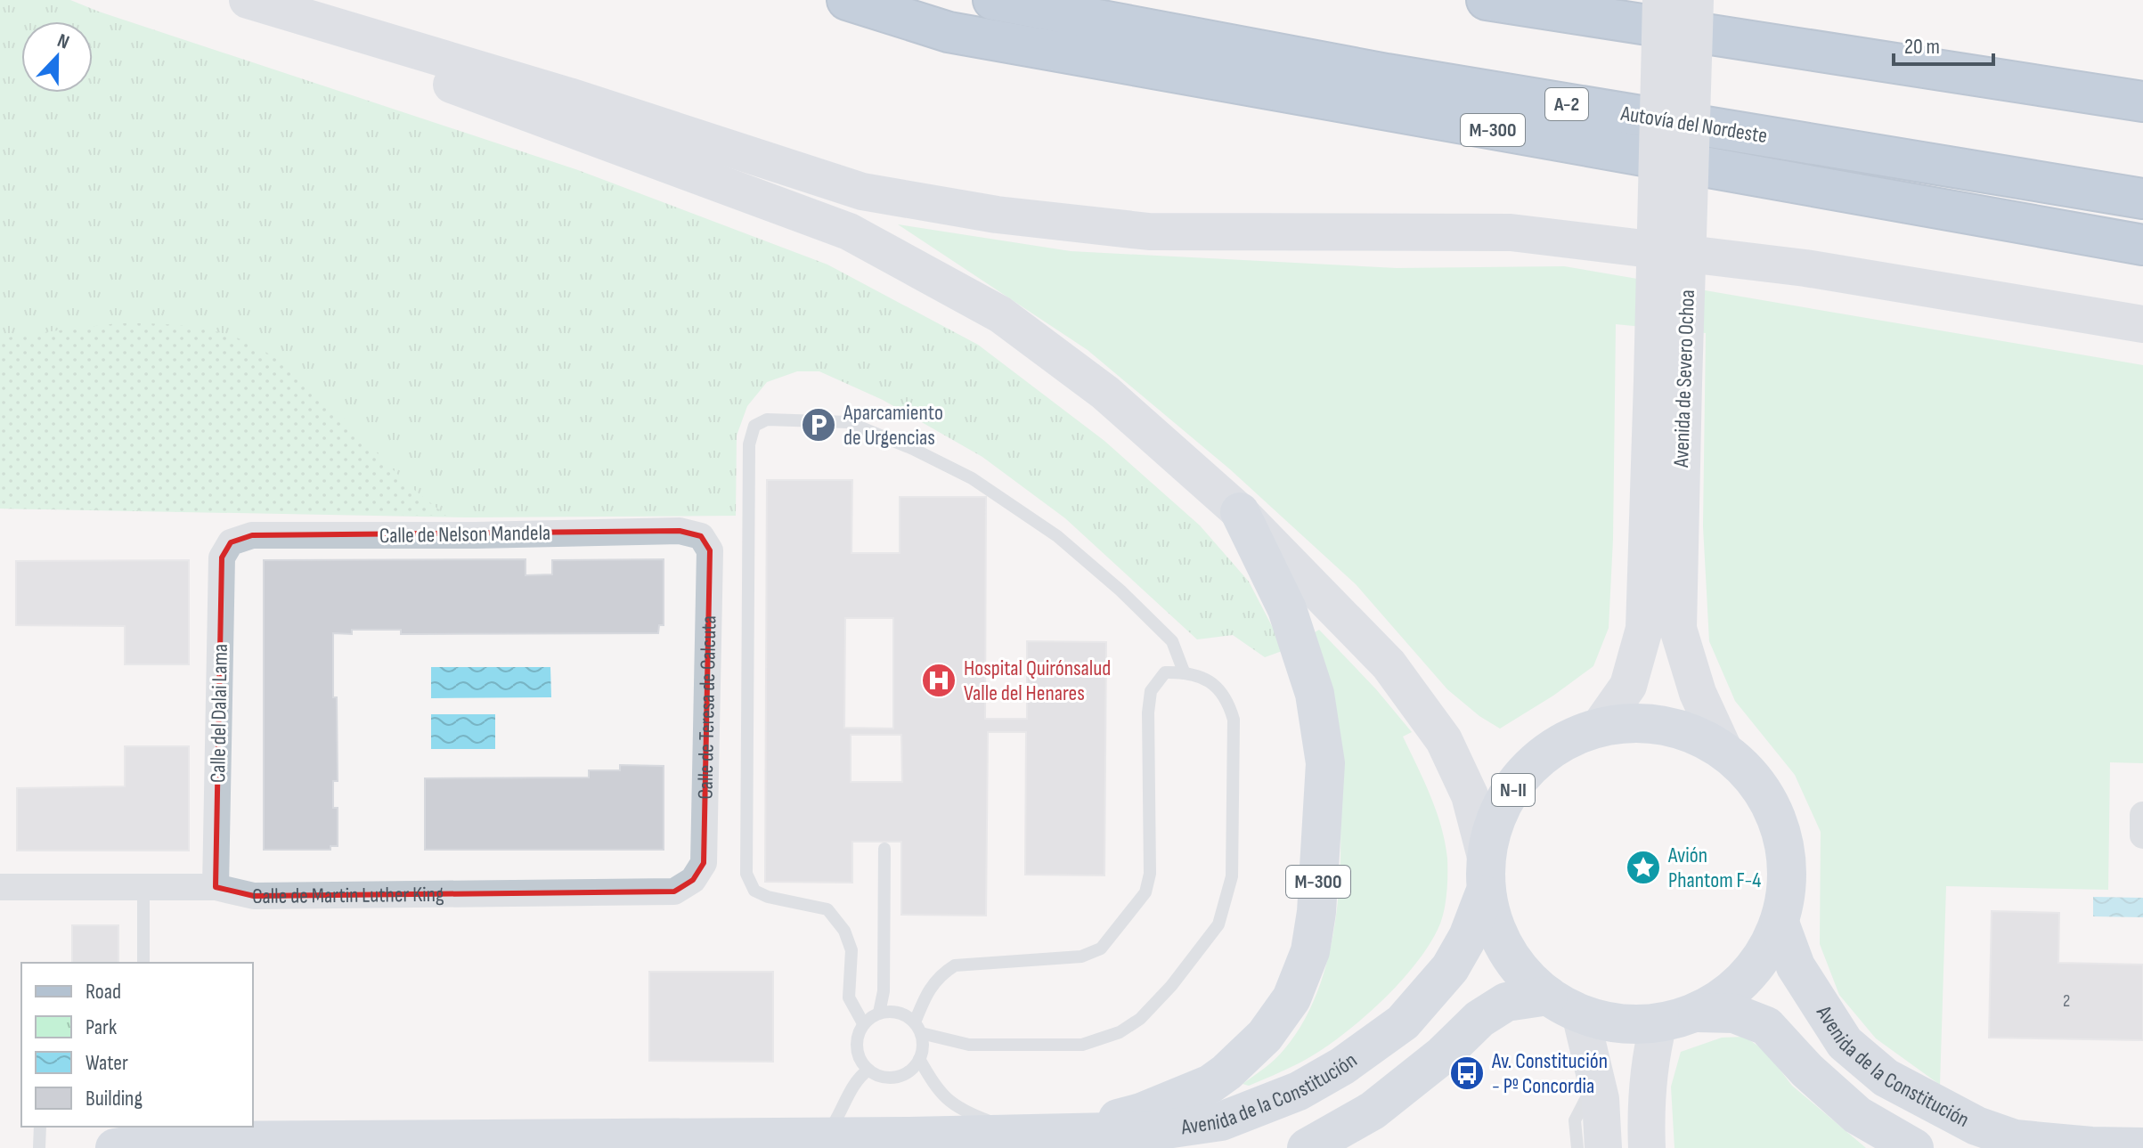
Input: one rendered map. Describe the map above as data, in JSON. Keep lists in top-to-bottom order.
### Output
{
  "streets": {
    "highway": ["A-2", "Autovía del Nordeste", "M-300"],
    "main road": ["N-II", "Avenida de la Constitución"],
    "street": [
      "Avenida de Severo Ochoa",
      "Calle de Nelson Mandela",
      "Calle de Teresa de Calcuta",
      "Calle del Dalai Lama",
      "Calle de Martin Luther King"
    ]
  },
  "crossings": [
    ["M-300", "N-II"],
    ["M-300", "Avenida de la Constitución"],
    ["Avenida de Severo Ochoa", "N-II"],
    ["Calle de Nelson Mandela", "Calle de Teresa de Calcuta"],
    ["Calle de Nelson Mandela", "Calle del Dalai Lama"],
    ["Calle de Teresa de Calcuta", "Calle de Martin Luther King"],
    ["Calle del Dalai Lama", "Calle de Martin Luther King"],
    ["N-II", "Avenida de la Constitución"]
  ],
  "places": {
    "parking": ["Aparcamiento de Urgencias"],
    "hospital": ["Hospital Quirónsalud Valle del Henares"],
    "place": ["Avión Phantom F-4"],
    "bus stop": ["Av. Constitución - Pº Concordia"]
  },
  "house_numbers": ["2"],
  "legend": [
    "Road",
    "Park",
    "Water",
    "Building"
  ],
  "scale_bar": "20 m",
  "north": "top"
}
